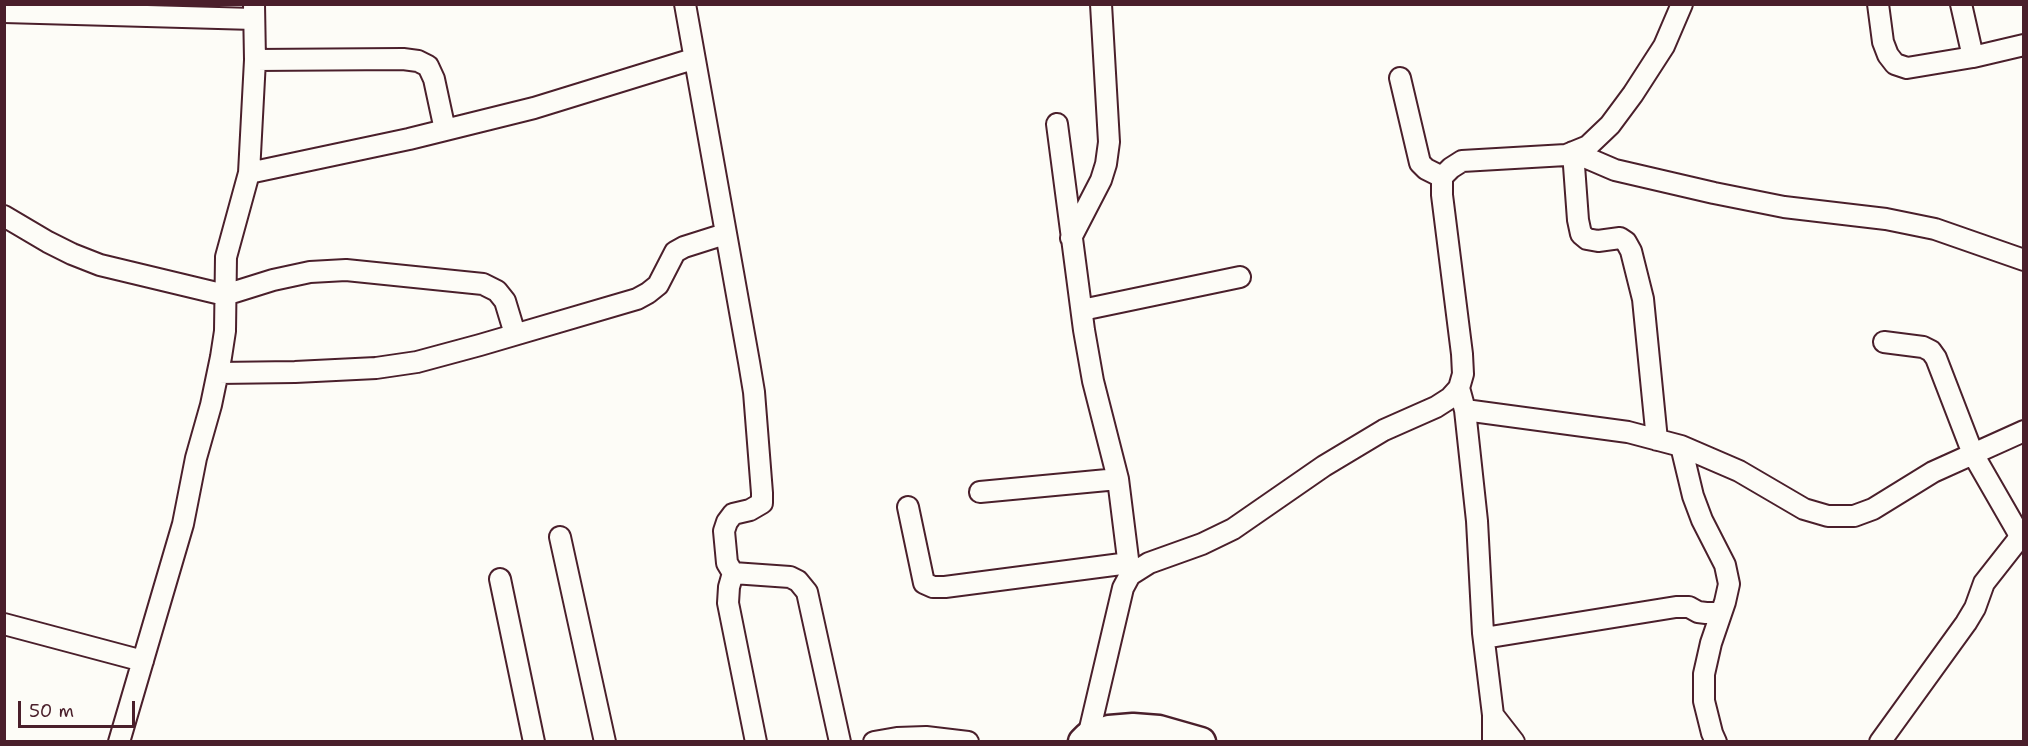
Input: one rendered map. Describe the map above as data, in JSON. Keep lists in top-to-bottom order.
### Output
{
  "scale_bar": "50 m"
}
